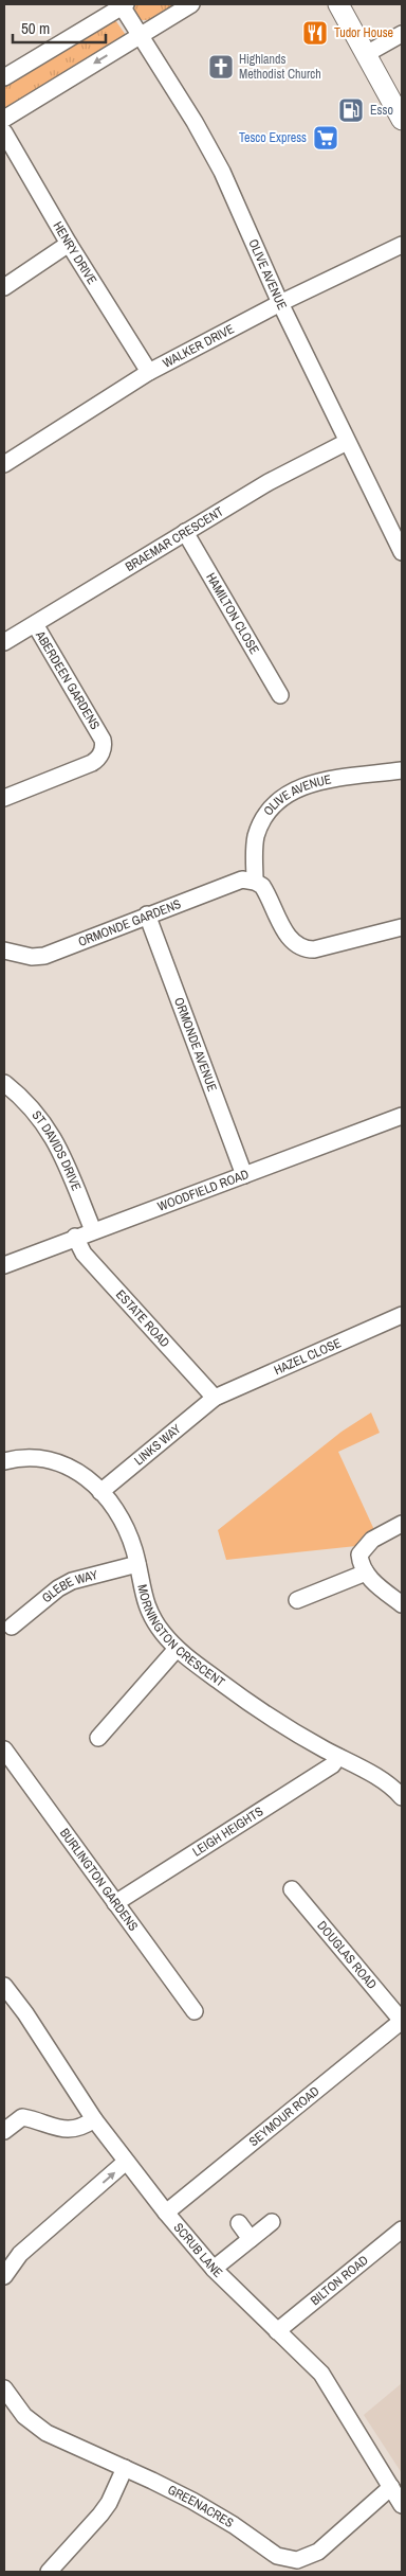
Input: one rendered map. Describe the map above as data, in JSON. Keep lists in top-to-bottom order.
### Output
{
  "streets": {
    "street": [
      "HENRY DRIVE",
      "OLIVE AVENUE",
      "WALKER DRIVE",
      "BRAEMAR CRESCENT",
      "HAMILTON CLOSE",
      "ABERDEEN GARDENS",
      "ORMONDE GARDENS",
      "ORMONDE AVENUE",
      "ST DAVIDS DRIVE",
      "WOODFIELD ROAD",
      "ESTATE ROAD",
      "HAZEL CLOSE",
      "LINKS WAY",
      "GLEBE WAY",
      "MORNINGTON CRESCENT",
      "LEIGH HEIGHTS",
      "BURLINGTON GARDENS",
      "DOUGLAS ROAD",
      "SEYMOUR ROAD",
      "SCRUB LANE",
      "BILTON ROAD",
      "GREENACRES"
    ]
  },
  "crossings": [
    ["HENRY DRIVE", "WALKER DRIVE"],
    ["OLIVE AVENUE", "WALKER DRIVE"],
    ["OLIVE AVENUE", "BRAEMAR CRESCENT"],
    ["OLIVE AVENUE", "ORMONDE GARDENS"],
    ["BRAEMAR CRESCENT", "HAMILTON CLOSE"],
    ["BRAEMAR CRESCENT", "ABERDEEN GARDENS"],
    ["ORMONDE GARDENS", "ORMONDE AVENUE"],
    ["ORMONDE AVENUE", "WOODFIELD ROAD"],
    ["ST DAVIDS DRIVE", "WOODFIELD ROAD"],
    ["WOODFIELD ROAD", "ESTATE ROAD"],
    ["ESTATE ROAD", "HAZEL CLOSE"],
    ["ESTATE ROAD", "LINKS WAY"],
    ["HAZEL CLOSE", "LINKS WAY"],
    ["LINKS WAY", "MORNINGTON CRESCENT"],
    ["GLEBE WAY", "MORNINGTON CRESCENT"],
    ["MORNINGTON CRESCENT", "LEIGH HEIGHTS"],
    ["LEIGH HEIGHTS", "BURLINGTON GARDENS"],
    ["DOUGLAS ROAD", "SEYMOUR ROAD"],
    ["SEYMOUR ROAD", "SCRUB LANE"],
    ["SCRUB LANE", "BILTON ROAD"],
    ["SCRUB LANE", "GREENACRES"]
  ],
  "places": {
    "restaurant": ["Tudor House"],
    "church": ["Highlands Methodist Church"],
    "fuel station": ["Esso"],
    "supermarket": ["Tesco Express"]
  },
  "scale_bar": "50 m"
}
